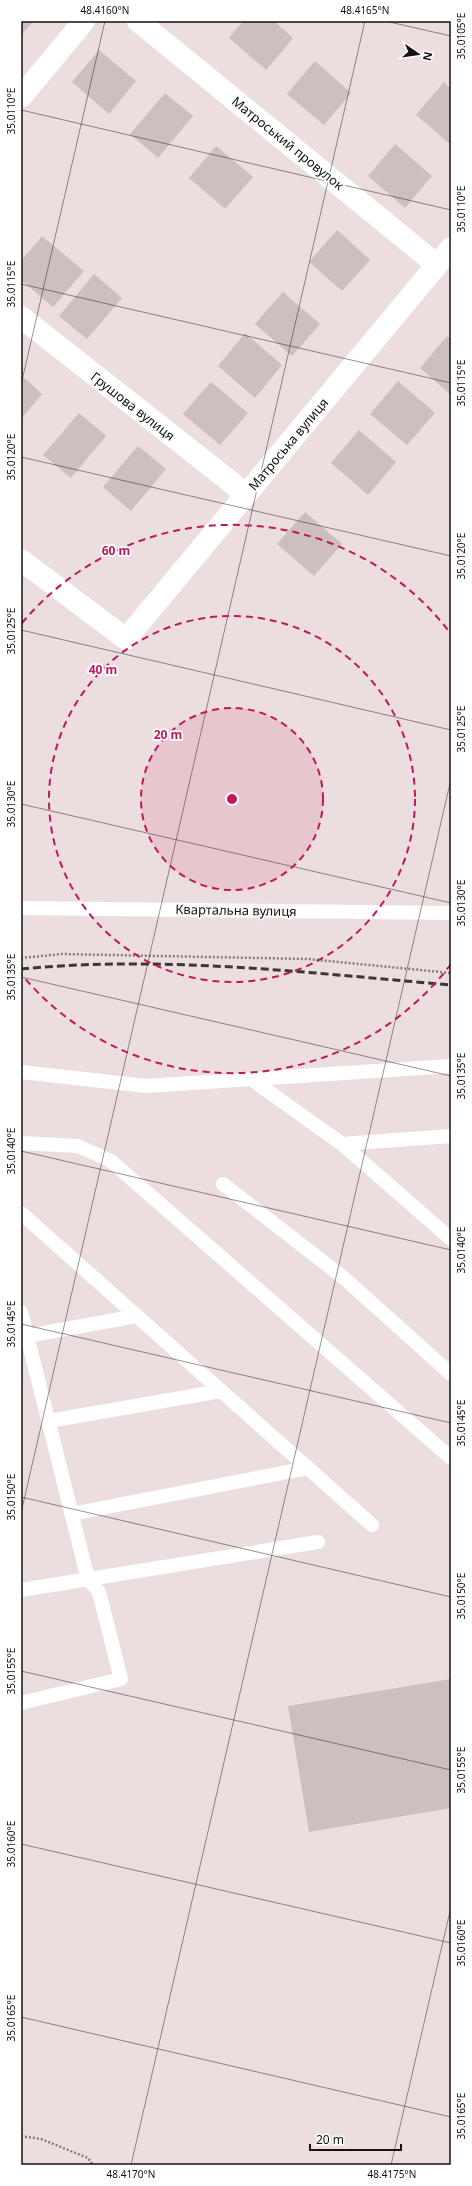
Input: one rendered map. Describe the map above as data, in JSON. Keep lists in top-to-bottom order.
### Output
{
  "streets": {
    "street": ["Матроський провулок", "Грушова вулиця", "Матроська вулиця"],
    "lane": ["Квартальна вулиця"]
  },
  "crossings": [
    ["Матроський провулок", "Матроська вулиця"],
    ["Грушова вулиця", "Матроська вулиця"]
  ],
  "scale_bar": "20 m",
  "north": "right",
  "coordinates": [
    "48.4160°N",
    "48.4165°N",
    "35.0105°E",
    "35.0110°E",
    "35.0115°E",
    "35.0120°E",
    "35.0125°E",
    "35.0130°E",
    "35.0135°E",
    "35.0140°E",
    "35.0145°E",
    "35.0150°E",
    "35.0155°E",
    "35.0160°E",
    "35.0165°E",
    "48.4170°N",
    "48.4175°N"
  ],
  "rings": ["60 m", "40 m", "20 m"]
}
